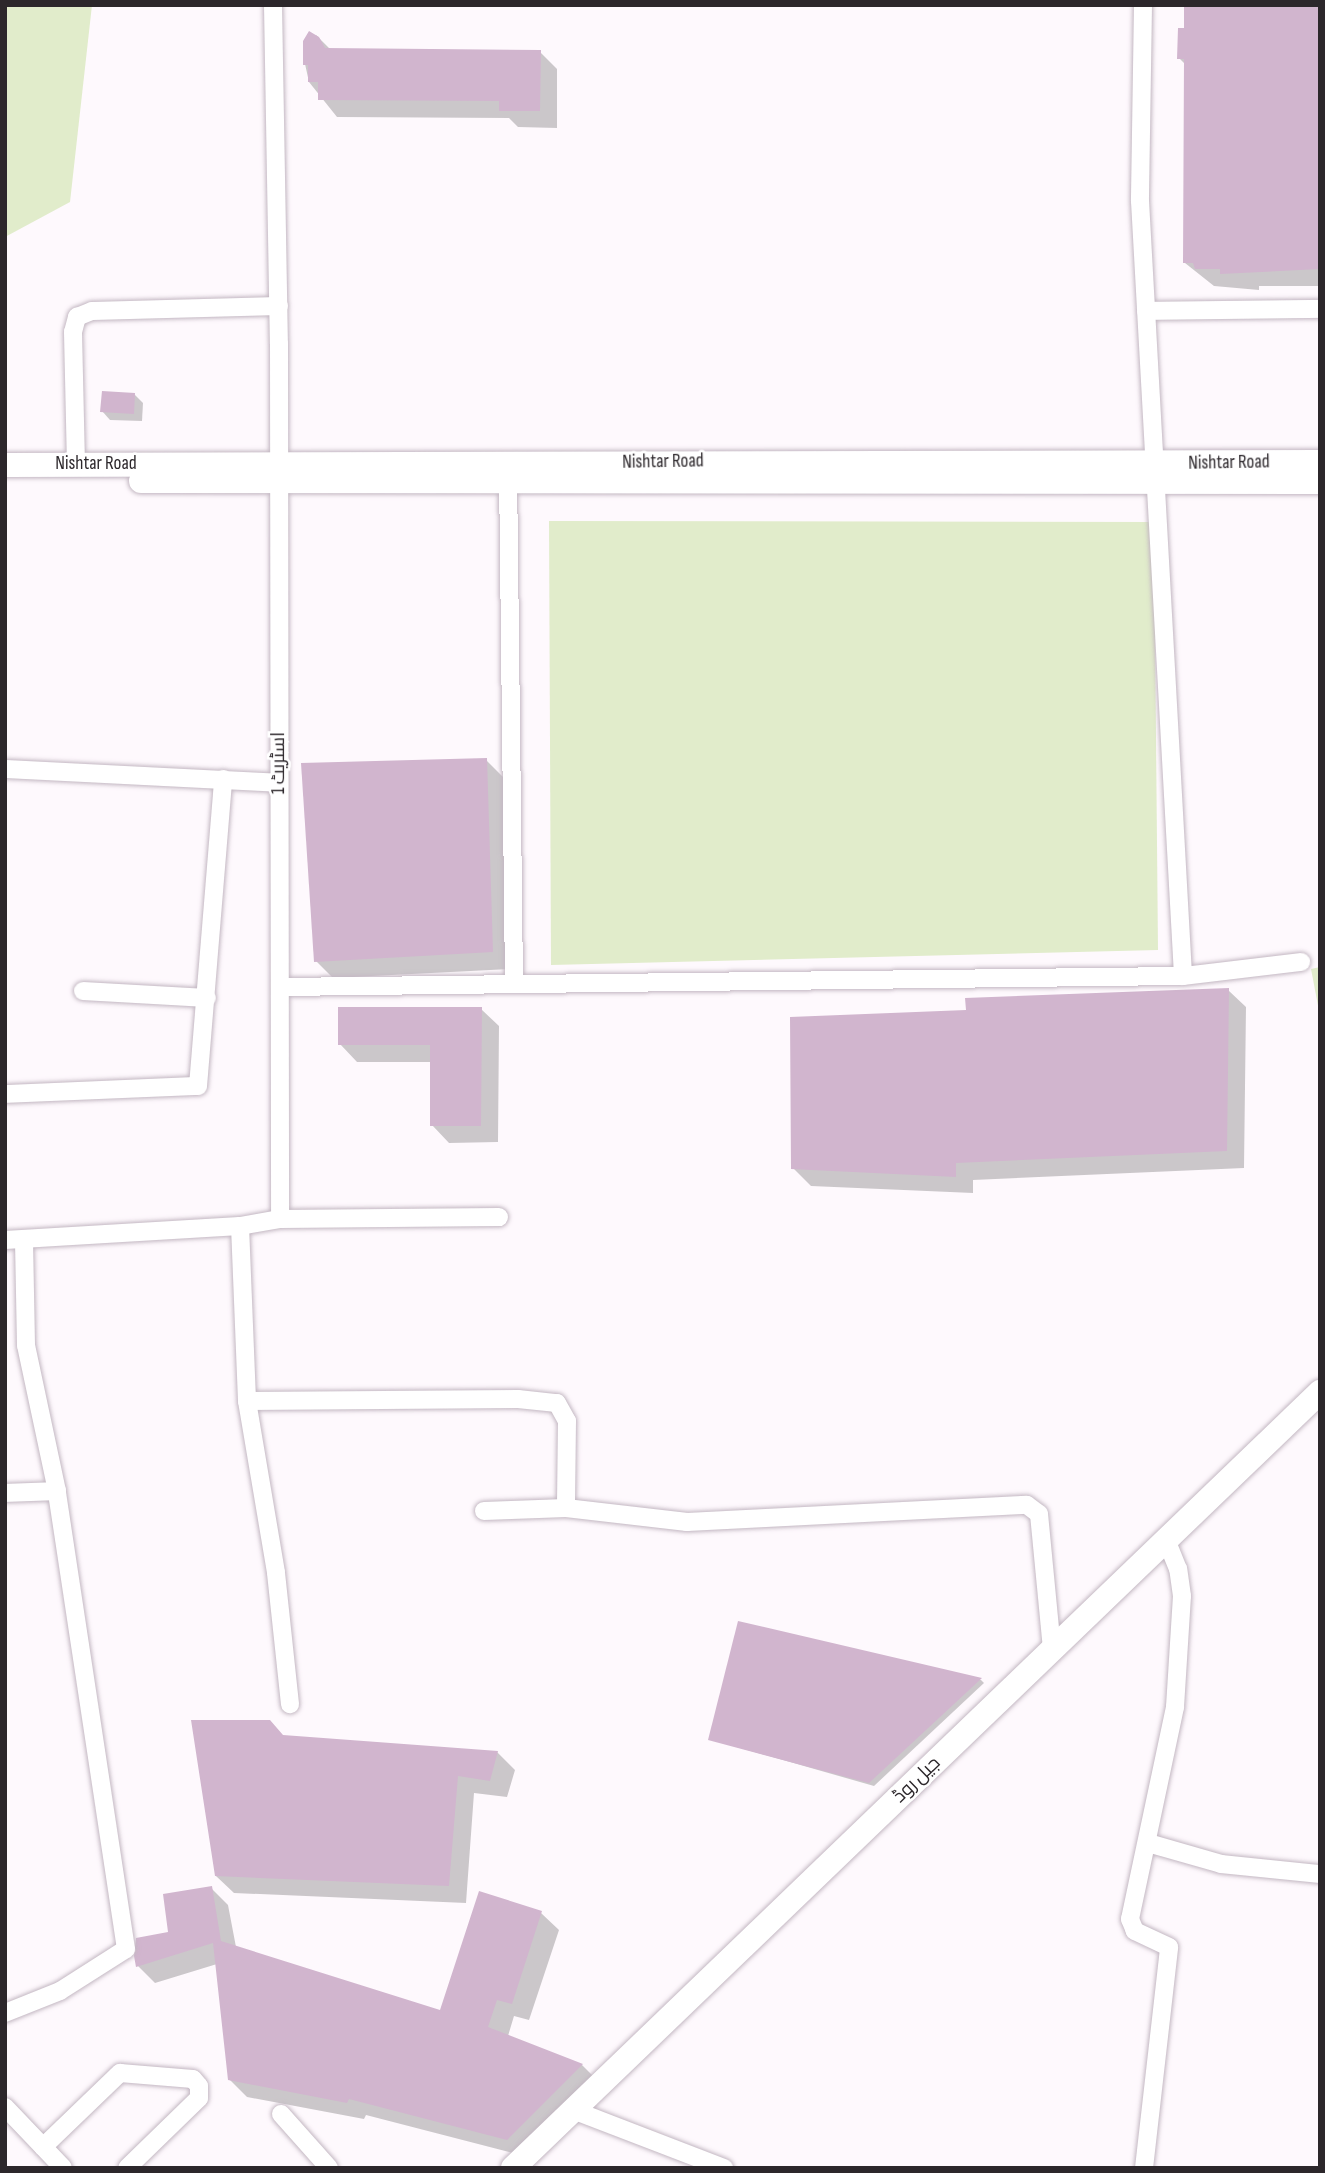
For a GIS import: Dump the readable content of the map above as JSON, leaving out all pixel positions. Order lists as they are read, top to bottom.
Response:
{
  "streets": {
    "main road": ["Nishtar Road", "جیل روڈ"],
    "street": ["اسٹریٹ 1"]
  },
  "crossings": [
    ["Nishtar Road", "اسٹریٹ 1"]
  ]
}
